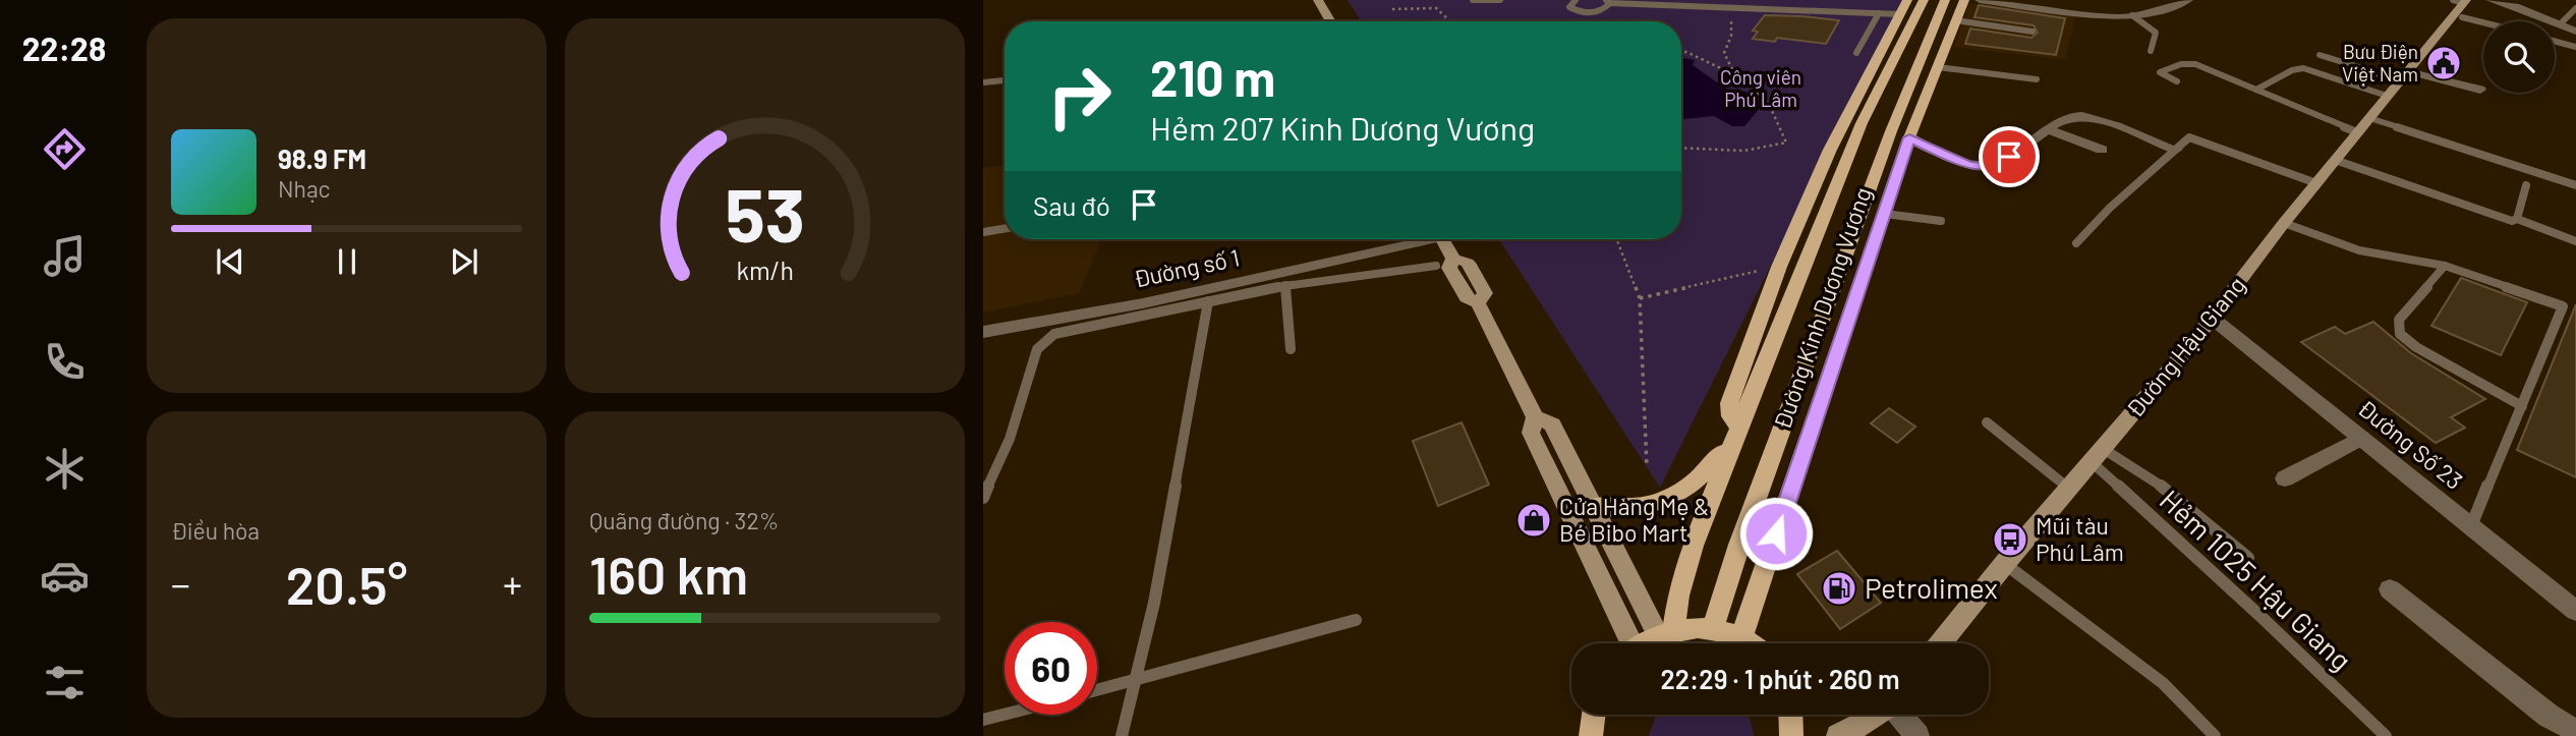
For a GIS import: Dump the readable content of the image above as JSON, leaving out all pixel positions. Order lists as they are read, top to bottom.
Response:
{
  "streets": {
    "main road": ["Đường Kinh Dương Vương", "Đường Hậu Giang"],
    "street": ["Đường số 1", "Đường Số 23"],
    "lane": ["Hẻm 1025 Hậu Giang"]
  },
  "crossings": [
    ["Đường Hậu Giang", "Đường Số 23"],
    ["Đường Hậu Giang", "Hẻm 1025 Hậu Giang"]
  ],
  "parks": ["Công viên Phú Lâm"],
  "places": {
    "public building": ["Bưu Điện Việt Nam"],
    "shop": ["Cửa Hàng Mẹ & Bé Bibo Mart"],
    "bus stop": ["Mũi tàu Phú Lâm"],
    "fuel station": ["Petrolimex"]
  },
  "page": {
    "tabs": "22:28",
    "turn": ["210 m", "Hẻm 207 Kinh Dương Vương"],
    "song": ["98.9 FM", "Nhạc"],
    "then": "Sau đó",
    "tile": [
      "Điều hòa",
      ["Quãng đường · 32%", "160 km"]
    ],
    "heat": ["−", "20.5°", "+"],
    "limit": "60",
    "trip": "22:29 · 1 phút · 260 m",
    "gauge": ["53", "km/h"]
  }
}
